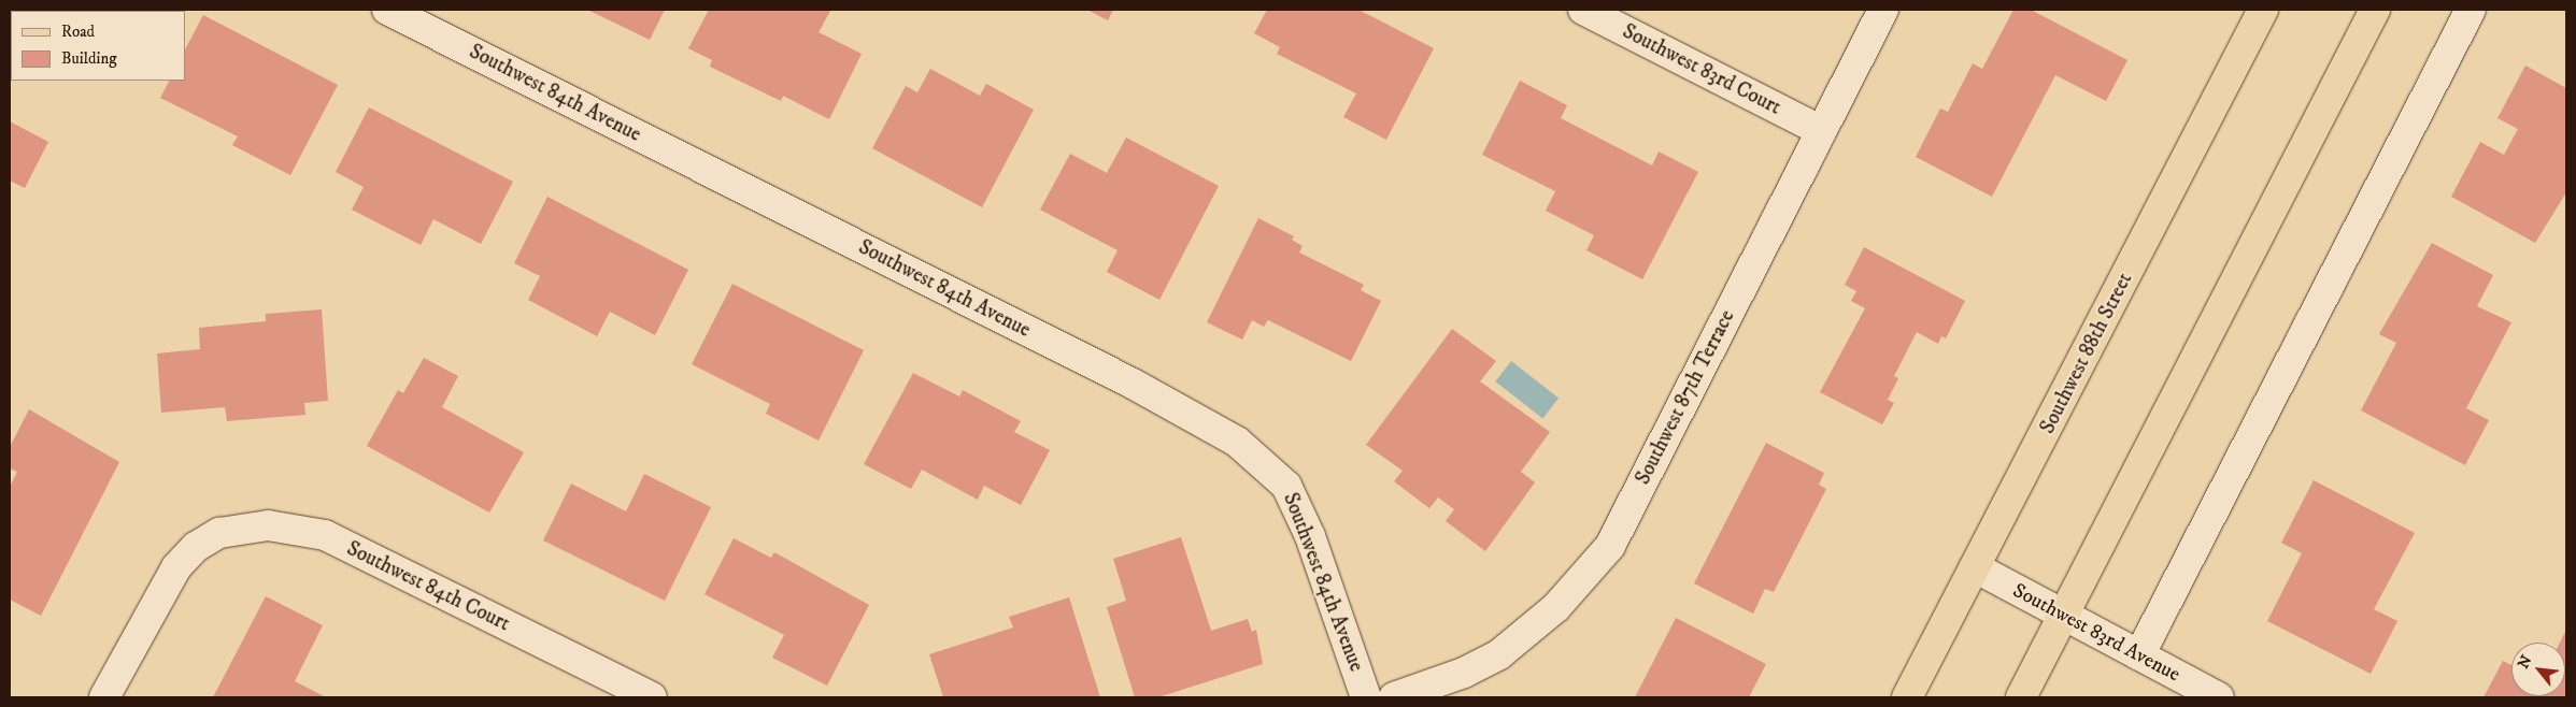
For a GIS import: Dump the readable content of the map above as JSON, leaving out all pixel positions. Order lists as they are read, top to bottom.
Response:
{
  "streets": {
    "main road": ["Southwest 88th Street"],
    "street": [
      "Southwest 83rd Court",
      "Southwest 84th Avenue",
      "Southwest 87th Terrace",
      "Southwest 84th Court",
      "Southwest 83rd Avenue"
    ]
  },
  "crossings": [
    ["Southwest 83rd Court", "Southwest 87th Terrace"],
    ["Southwest 88th Street", "Southwest 83rd Avenue"]
  ],
  "legend": ["Road", "Building"],
  "north": "top left"
}
